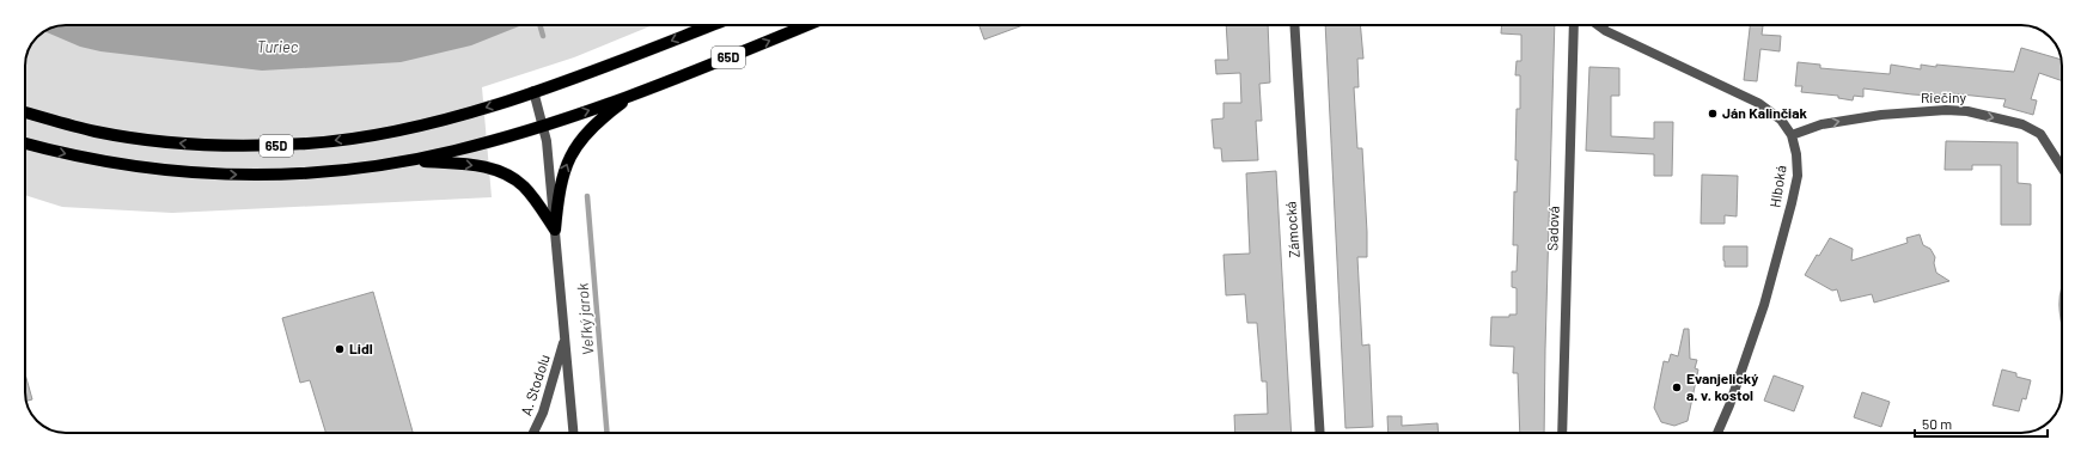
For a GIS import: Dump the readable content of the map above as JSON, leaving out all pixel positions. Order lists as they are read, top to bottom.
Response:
{
  "streets": {
    "main road": ["65D"],
    "street": [
      "Riečiny",
      "Hlboká",
      "Sadová",
      "Zámocká",
      "A. Stodolu"
    ]
  },
  "crossings": [
    ["Riečiny", "Hlboká"]
  ],
  "one_way": ["Riečiny"],
  "water": ["Turiec", "Veľký jarok"],
  "places": ["Ján Kalinčiak", "Lidl", "Evanjelický a. v. kostol"],
  "scale_bar": "50 m"
}
